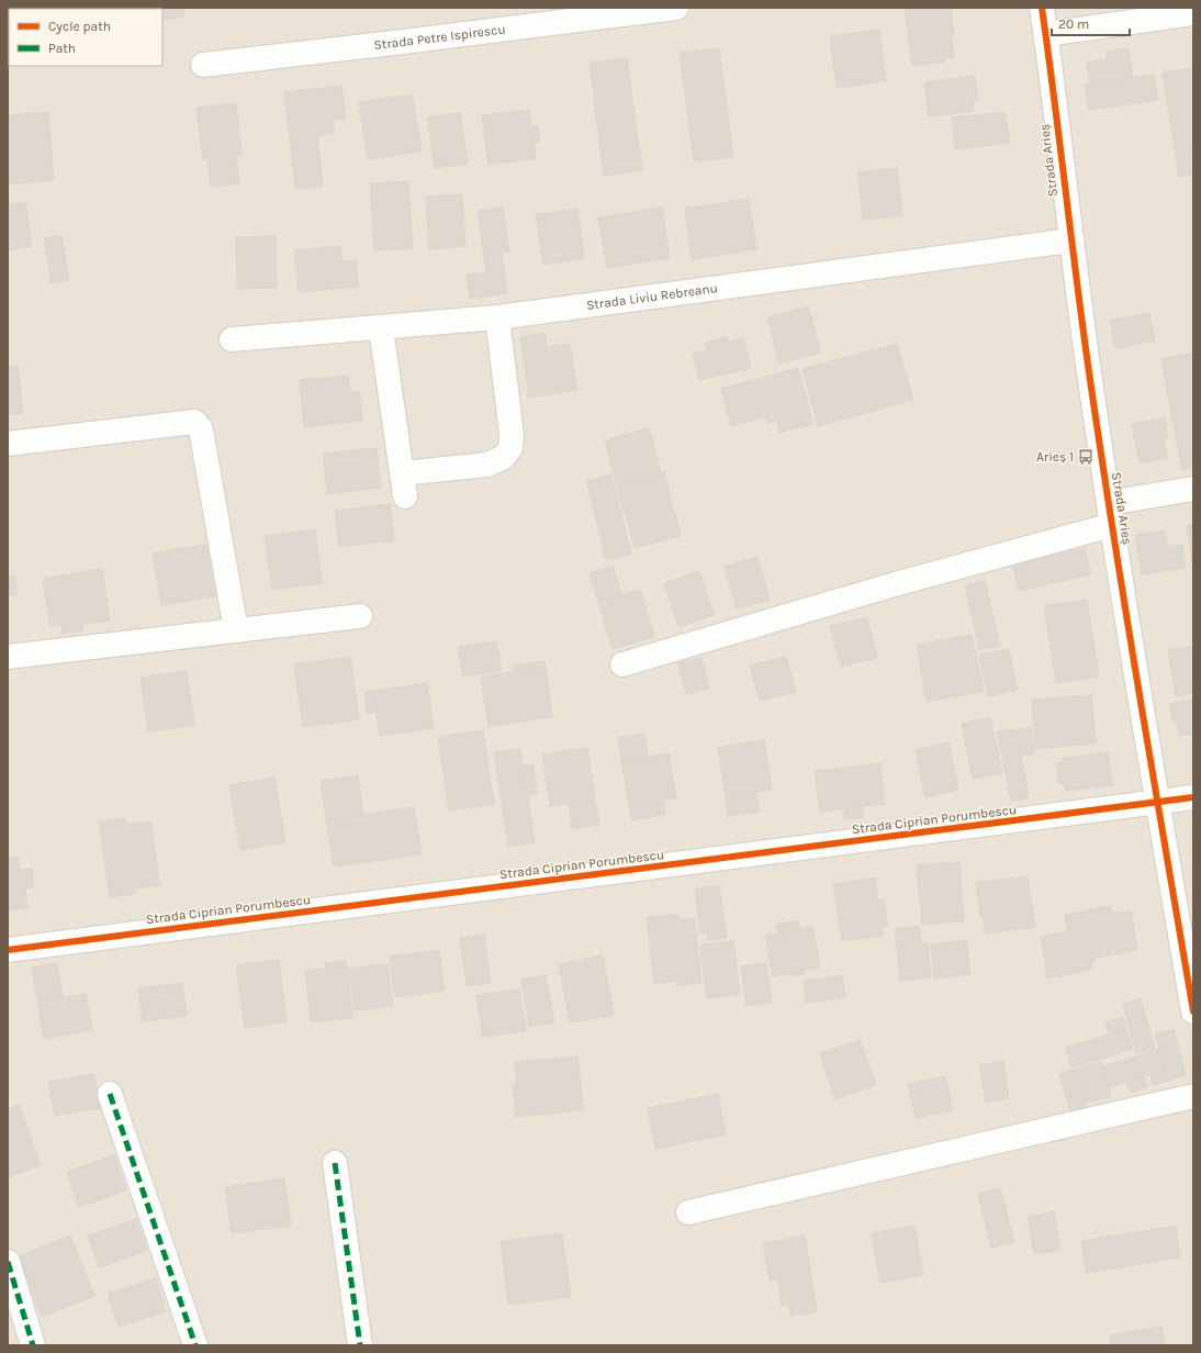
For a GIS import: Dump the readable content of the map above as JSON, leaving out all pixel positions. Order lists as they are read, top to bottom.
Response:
{
  "streets": {
    "street": [
      "Strada Petre Ispirescu",
      "Strada Arieș",
      "Strada Liviu Rebreanu",
      "Strada Ciprian Porumbescu"
    ]
  },
  "crossings": [
    ["Strada Arieș", "Strada Liviu Rebreanu"],
    ["Strada Arieș", "Strada Ciprian Porumbescu"]
  ],
  "places": {
    "bus stop": ["Arieș 1"]
  },
  "legend": ["Cycle path", "Path"],
  "scale_bar": "20 m"
}
